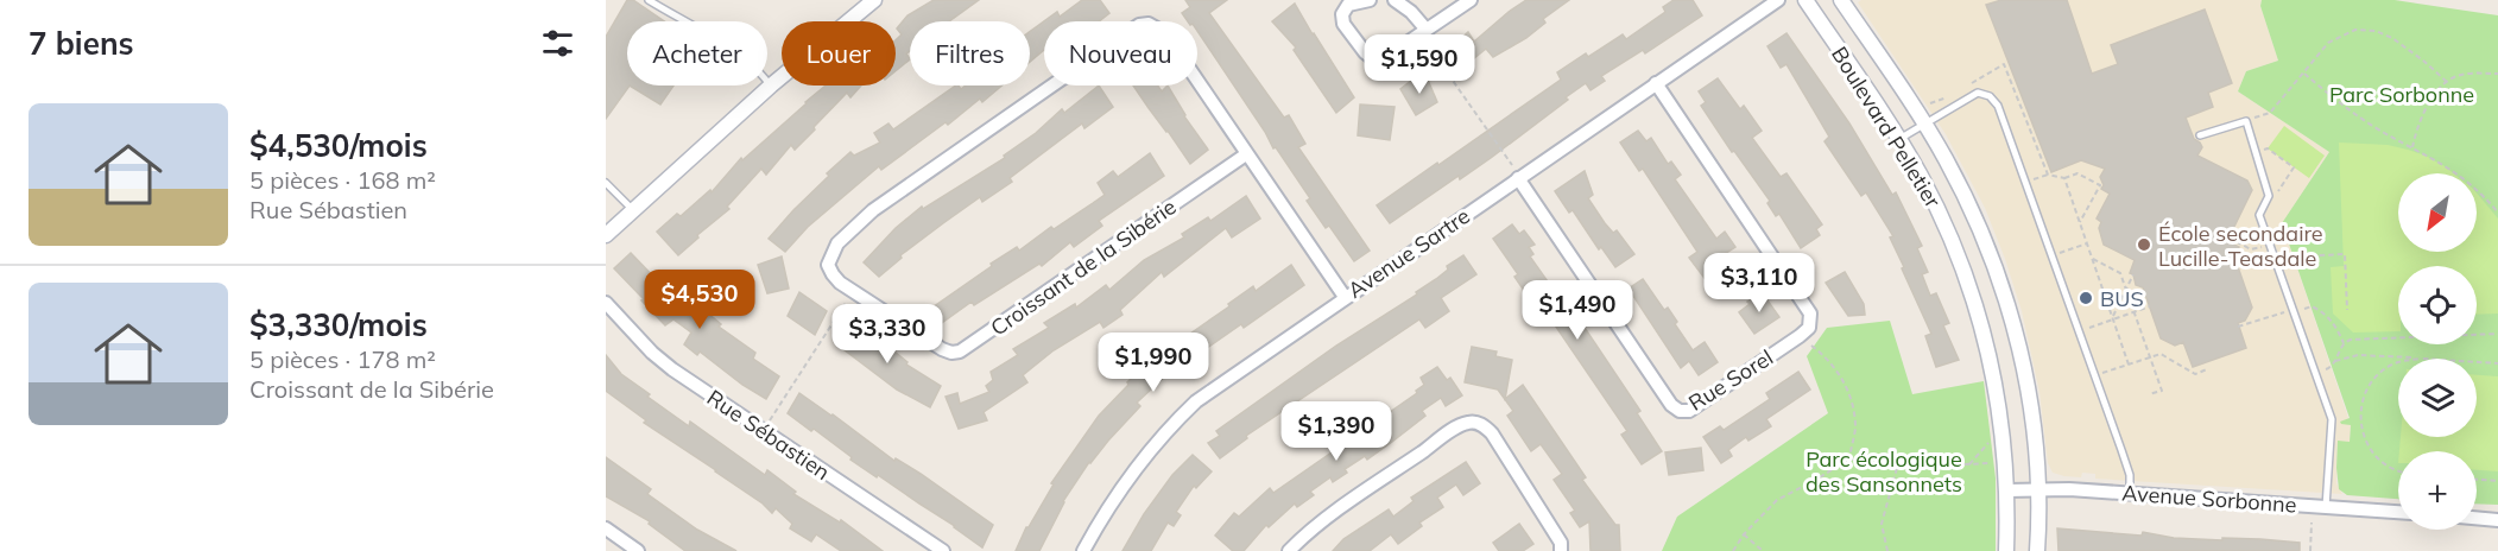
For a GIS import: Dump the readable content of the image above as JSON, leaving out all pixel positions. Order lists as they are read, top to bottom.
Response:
{
  "streets": {
    "street": [
      "Boulevard Pelletier",
      "Avenue Sartre",
      "Croissant de la Sibérie",
      "Rue Sorel",
      "Rue Sébastien",
      "Avenue Sorbonne"
    ]
  },
  "crossings": [
    ["Boulevard Pelletier", "Avenue Sorbonne"],
    ["Avenue Sartre", "Croissant de la Sibérie"],
    ["Avenue Sartre", "Rue Sorel"]
  ],
  "parks": ["Parc Sorbonne", "Parc écologique des Sansonnets"],
  "places": ["École secondaire Lucille-Teasdale", "BUS"],
  "north": "bottom left",
  "page": {
    "heading": "7 biens",
    "chip": [
      "Acheter",
      "Louer",
      "Filtres",
      "Nouveau"
    ],
    "price": [
      "$1,590",
      "$3,110",
      "$4,530",
      "$1,490",
      "$3,330",
      "$1,990",
      "$1,390"
    ],
    "list": [
      {
        "name": "$4,530/mois",
        "note": "5 pièces · 168 m² · Rue Sébastien"
      },
      {
        "name": "$3,330/mois",
        "note": "5 pièces · 178 m² · Croissant de la Sibérie"
      }
    ],
    "map_buttons": "+"
  }
}
